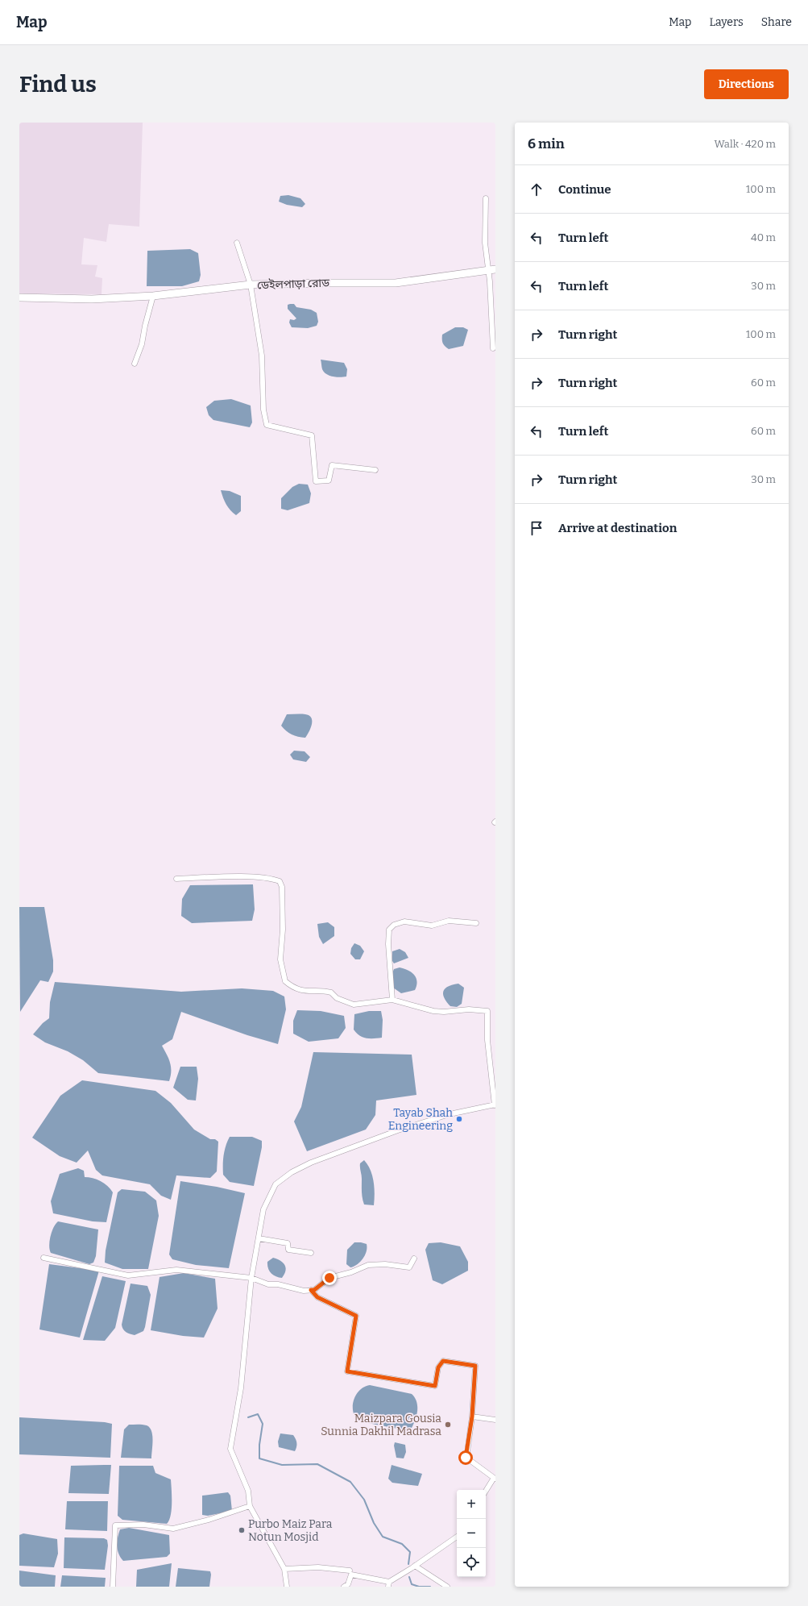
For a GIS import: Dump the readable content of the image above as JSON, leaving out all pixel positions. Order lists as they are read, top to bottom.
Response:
{
  "streets": {
    "main road": ["ডেইলপাড়া রোড"]
  },
  "places": ["Tayab Shah Engineering", "Maizpara Gousia Sunnia Dakhil Madrasa", "Purbo Maiz Para Notun Mosjid"],
  "page": {
    "header": "Map",
    "nav": ["Map", "Layers", "Share"],
    "buttons": "Directions",
    "title": "Find us",
    "heading": ["6 min", "Walk · 420 m"],
    "list": [
      ["Continue", "100 m"],
      ["Turn left", "40 m"],
      ["Turn left", "30 m"],
      ["Turn right", "100 m"],
      ["Turn right", "60 m"],
      ["Turn left", "60 m"],
      ["Turn right", "30 m"],
      "Arrive at destination"
    ],
    "map_buttons": ["+", "−"]
  }
}
